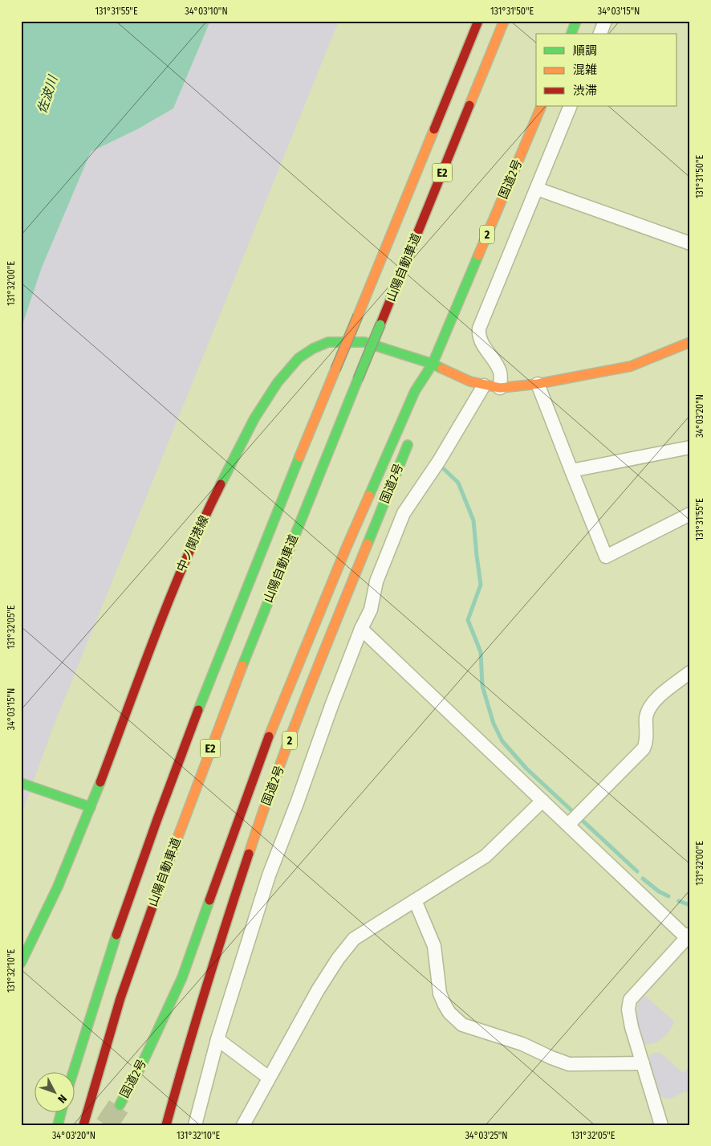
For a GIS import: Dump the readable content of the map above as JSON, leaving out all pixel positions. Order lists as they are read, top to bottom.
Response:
{
  "streets": {
    "main road": [
      "E2",
      "国道2号",
      "2",
      "山陽自動車道",
      "中ノ関港線"
    ]
  },
  "crossings": [
    ["国道2号", "中ノ関港線"]
  ],
  "water": ["佐波川"],
  "legend": ["順調", "混雑", "渋滞"],
  "north": "bottom right",
  "coordinates": [
    "131°31'55\"E",
    "34°03'10\"N",
    "131°31'50\"E",
    "34°03'15\"N",
    "131°32'00\"E",
    "34°03'20\"N",
    "131°32'05\"E",
    "131°32'10\"E",
    "34°03'25\"N"
  ]
}
